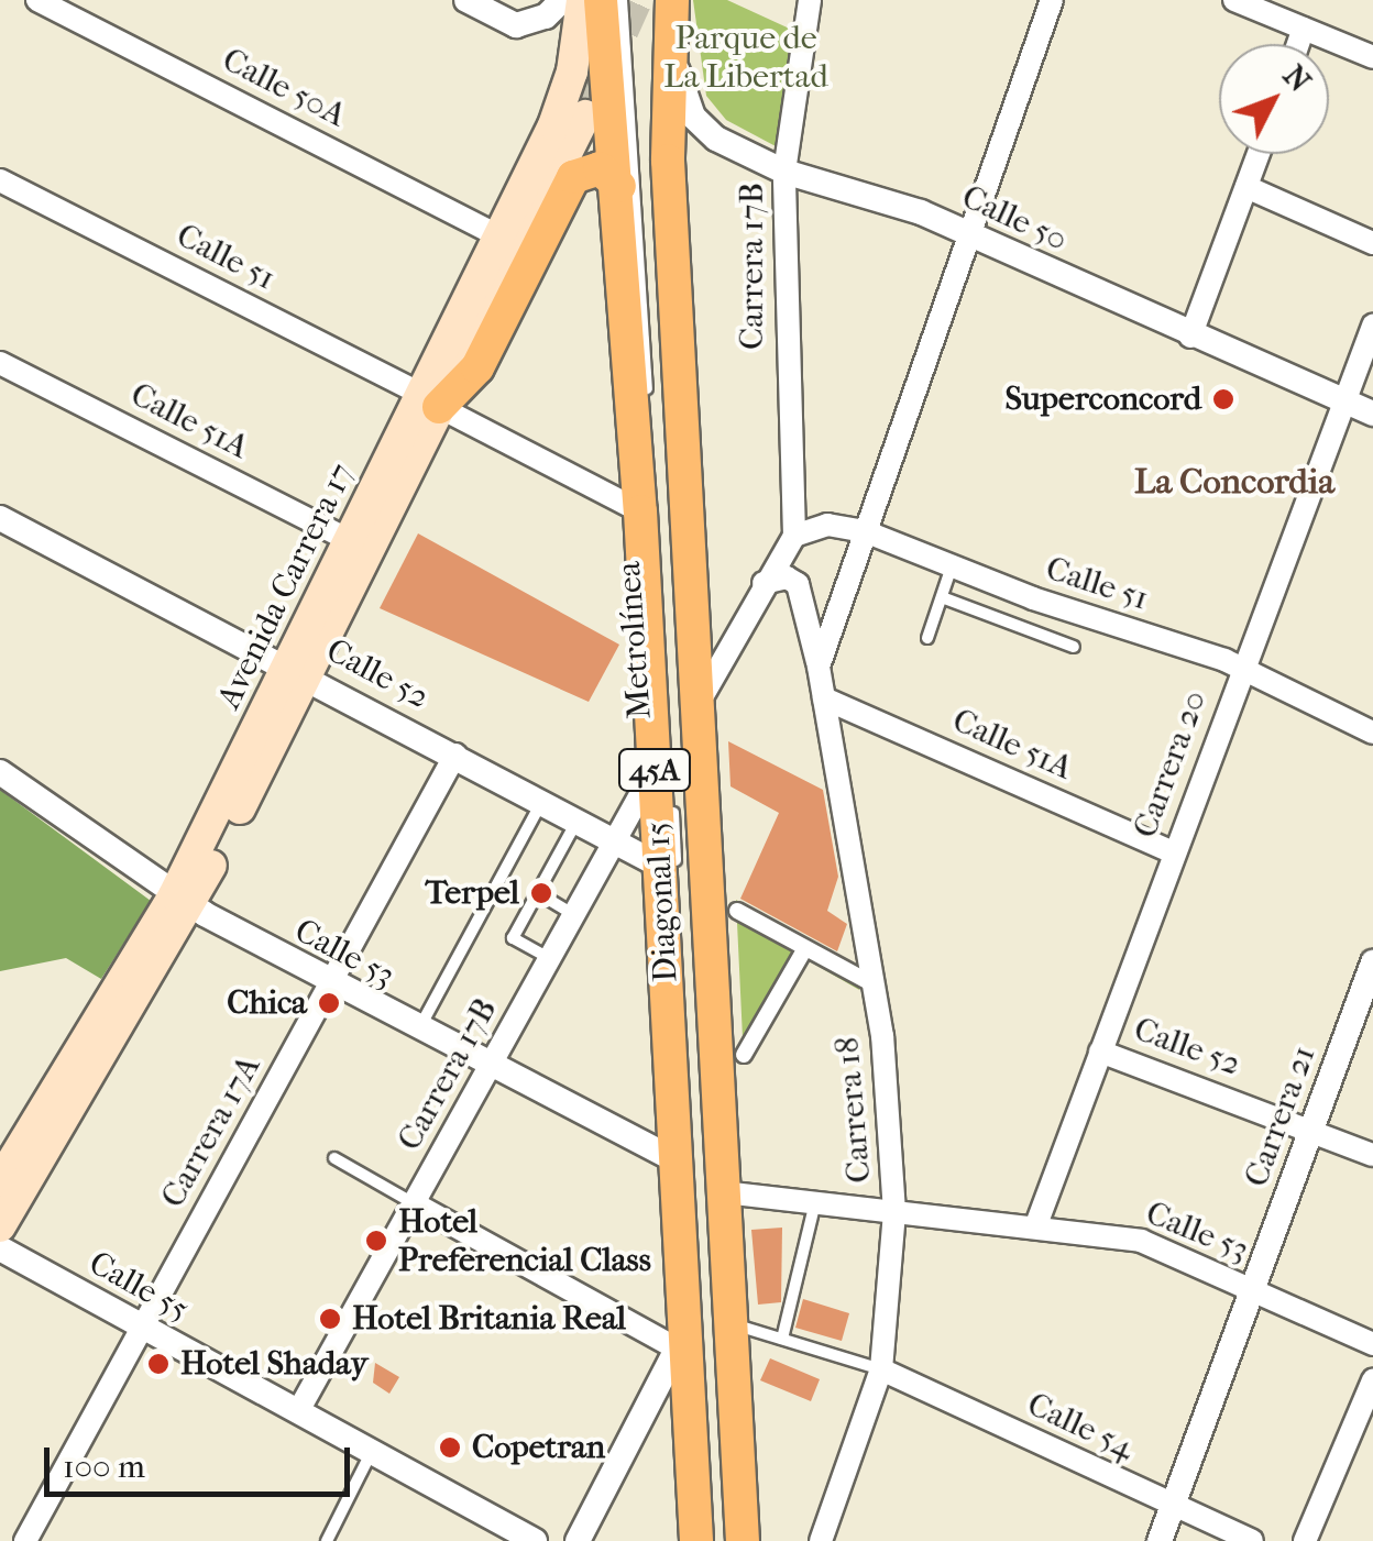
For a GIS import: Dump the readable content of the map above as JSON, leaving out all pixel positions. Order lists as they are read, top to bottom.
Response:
{
  "streets": {
    "main road": ["Avenida Carrera 17", "45A", "Diagonal 15"],
    "street": [
      "Calle 50A",
      "Calle 50",
      "Calle 51",
      "Carrera 17B",
      "Calle 51A",
      "Calle 52",
      "Carrera 20",
      "Calle 53",
      "Carrera 18",
      "Carrera 21",
      "Carrera 17A",
      "Calle 55",
      "Calle 54"
    ],
    "lane": ["Metrolínea"]
  },
  "crossings": [
    ["Calle 50A", "Avenida Carrera 17"],
    ["Calle 50", "Carrera 17B"],
    ["Calle 50", "Carrera 20"],
    ["Calle 50", "Diagonal 15"],
    ["Calle 50", "Carrera 18"],
    ["Calle 51", "Carrera 17B"],
    ["Calle 51", "Avenida Carrera 17"],
    ["Calle 51", "Carrera 20"],
    ["Calle 51", "Diagonal 15"],
    ["Calle 51", "Carrera 18"],
    ["Carrera 17B", "Calle 52"],
    ["Carrera 17B", "Diagonal 15"],
    ["Carrera 17B", "Calle 53"],
    ["Carrera 17B", "Calle 55"],
    ["Calle 51A", "Avenida Carrera 17"],
    ["Calle 51A", "Carrera 20"],
    ["Calle 51A", "Carrera 18"],
    ["Avenida Carrera 17", "Calle 52"],
    ["Avenida Carrera 17", "Calle 53"],
    ["Calle 52", "Carrera 20"],
    ["Calle 52", "Diagonal 15"],
    ["Calle 52", "Carrera 21"],
    ["Calle 52", "Carrera 17A"],
    ["Carrera 20", "Calle 53"],
    ["Diagonal 15", "Calle 53"],
    ["Calle 53", "Carrera 18"],
    ["Calle 53", "Carrera 21"],
    ["Calle 53", "Carrera 17A"],
    ["Carrera 18", "Calle 54"],
    ["Carrera 21", "Calle 54"],
    ["Carrera 17A", "Calle 55"]
  ],
  "districts": ["La Concordia"],
  "parks": ["Parque de La Libertad"],
  "places": [
    "Superconcord",
    "Terpel",
    "Chica",
    "Hotel Preferencial Class",
    "Hotel Britania Real",
    "Hotel Shaday",
    "Copetran"
  ],
  "scale_bar": "100 m",
  "north": "top right"
}
